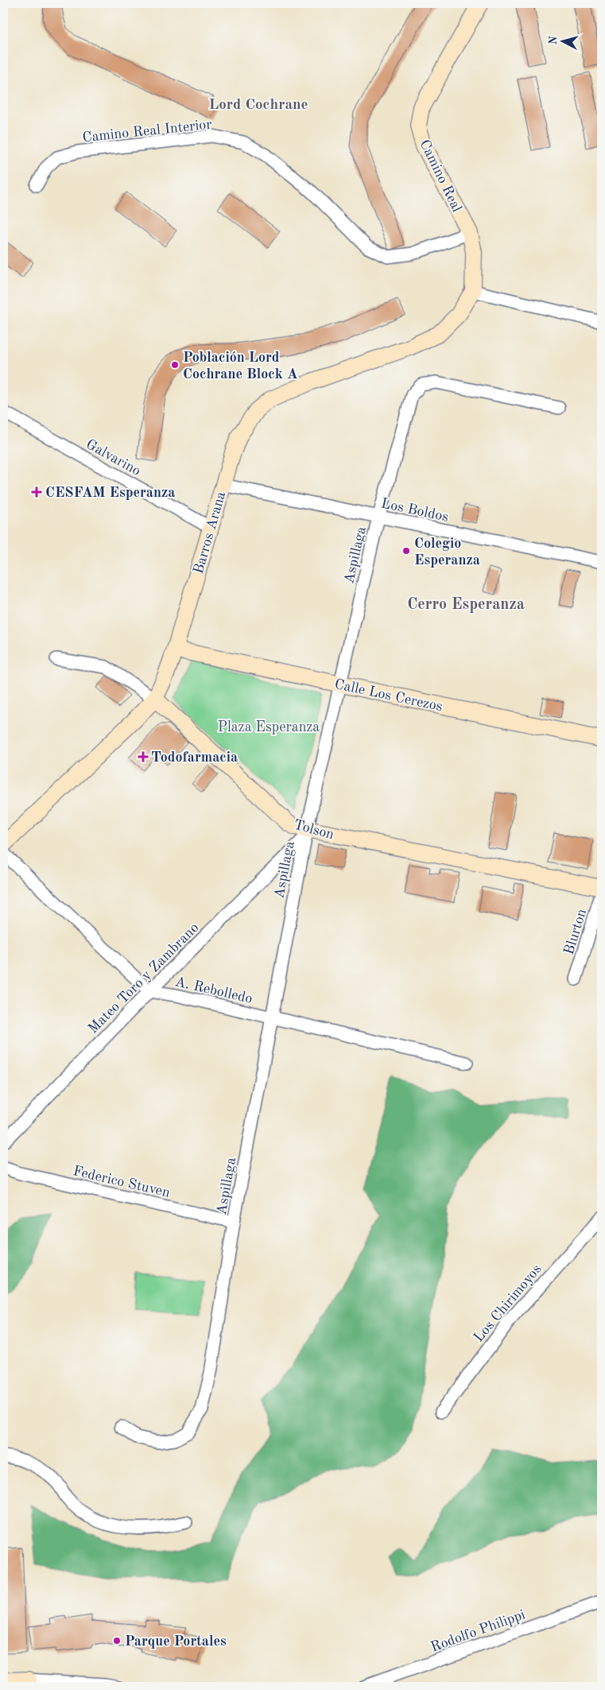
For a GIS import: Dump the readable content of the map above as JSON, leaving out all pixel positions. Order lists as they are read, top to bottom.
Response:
{
  "streets": {
    "street": [
      "Camino Real Interior",
      "Camino Real",
      "Galvarino",
      "Los Boldos",
      "Barros Arana",
      "Aspillaga",
      "Calle Los Cerezos",
      "Tolson",
      "Blurton",
      "Mateo Toro y Zambrano",
      "A. Rebolledo",
      "Federico Stuven",
      "Los Chirimoyos",
      "Rodolfo Philippi"
    ]
  },
  "crossings": [
    ["Camino Real Interior", "Camino Real"],
    ["Camino Real", "Barros Arana"],
    ["Galvarino", "Barros Arana"],
    ["Los Boldos", "Barros Arana"],
    ["Los Boldos", "Aspillaga"],
    ["Barros Arana", "Calle Los Cerezos"],
    ["Barros Arana", "Tolson"],
    ["Aspillaga", "Calle Los Cerezos"],
    ["Aspillaga", "Tolson"],
    ["Aspillaga", "Mateo Toro y Zambrano"],
    ["Aspillaga", "A. Rebolledo"],
    ["Aspillaga", "Federico Stuven"],
    ["Tolson", "Mateo Toro y Zambrano"],
    ["Mateo Toro y Zambrano", "A. Rebolledo"]
  ],
  "districts": ["Lord Cochrane", "Cerro Esperanza"],
  "parks": ["Plaza Esperanza"],
  "places": {
    "other": ["Población Lord Cochrane Block A", "Colegio Esperanza", "Parque Portales"],
    "health": ["CESFAM Esperanza", "Todofarmacia"]
  },
  "north": "left"
}
